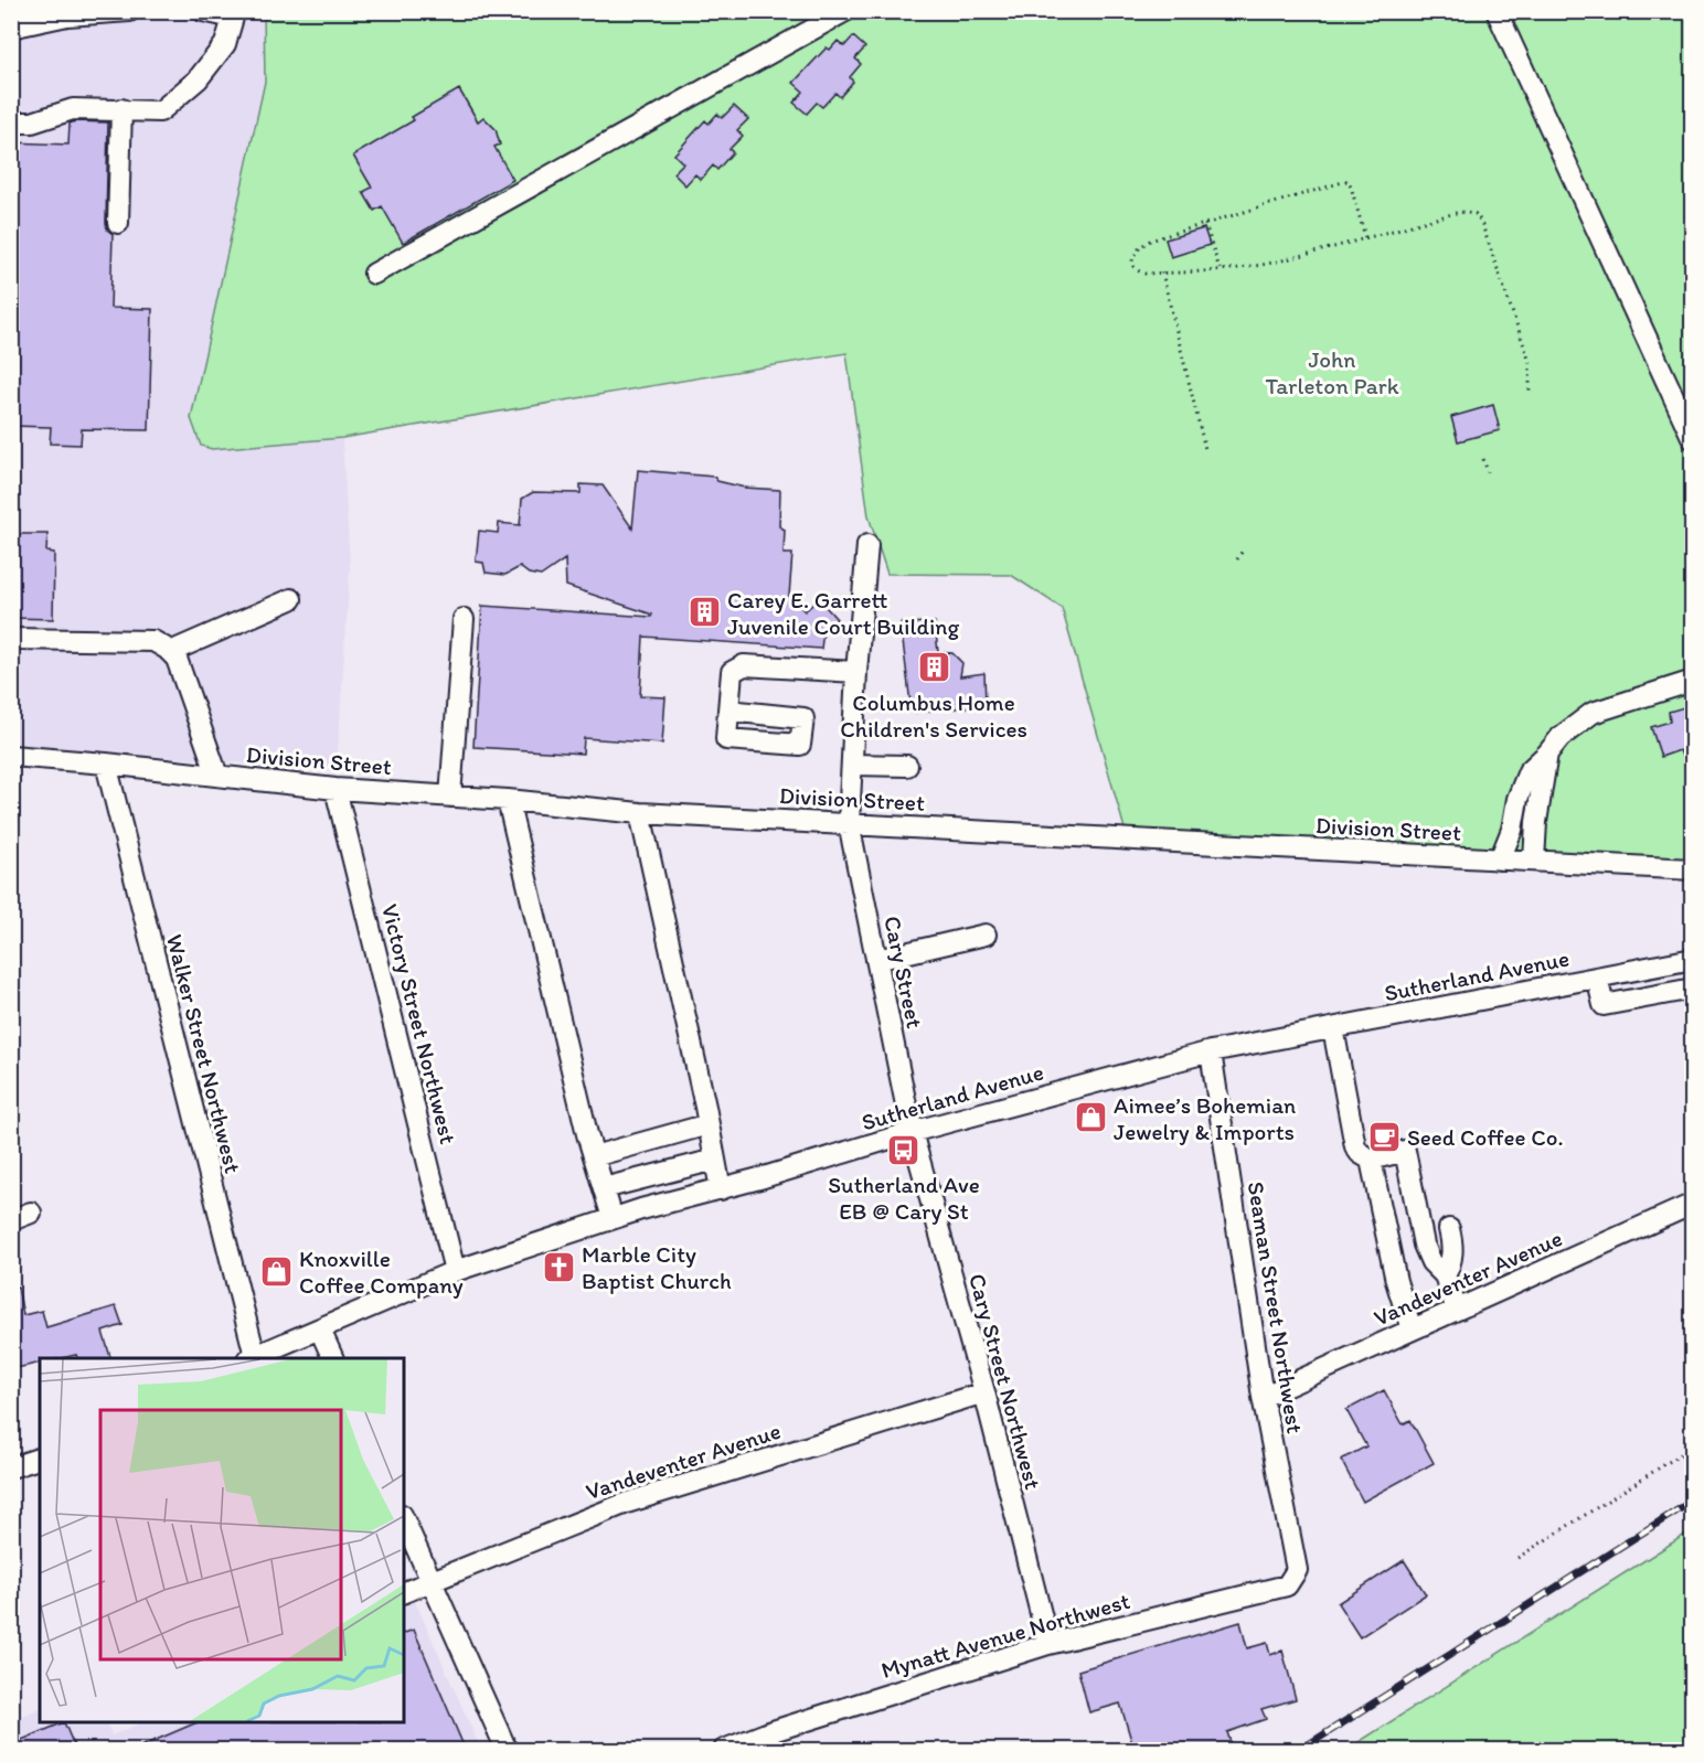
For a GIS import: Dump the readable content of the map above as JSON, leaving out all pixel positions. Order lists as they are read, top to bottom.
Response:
{
  "streets": {
    "street": [
      "Division Street",
      "Cary Street",
      "Sutherland Avenue",
      "Victory Street Northwest",
      "Walker Street Northwest",
      "Vandeventer Avenue",
      "Seaman Street Northwest",
      "Cary Street Northwest",
      "Mynatt Avenue Northwest"
    ]
  },
  "crossings": [
    ["Division Street", "Cary Street"],
    ["Division Street", "Victory Street Northwest"],
    ["Division Street", "Walker Street Northwest"],
    ["Cary Street", "Sutherland Avenue"],
    ["Cary Street", "Cary Street Northwest"],
    ["Sutherland Avenue", "Victory Street Northwest"],
    ["Sutherland Avenue", "Walker Street Northwest"],
    ["Sutherland Avenue", "Seaman Street Northwest"],
    ["Sutherland Avenue", "Cary Street Northwest"],
    ["Vandeventer Avenue", "Seaman Street Northwest"],
    ["Vandeventer Avenue", "Cary Street Northwest"],
    ["Seaman Street Northwest", "Mynatt Avenue Northwest"],
    ["Cary Street Northwest", "Mynatt Avenue Northwest"]
  ],
  "parks": ["John Tarleton Park"],
  "places": {
    "building": ["Carey E. Garrett Juvenile Court Building", "Columbus Home Children's Services"],
    "shop": ["Aimee’s Bohemian Jewelry & Imports", "Knoxville Coffee Company"],
    "cafe": ["Seed Coffee Co."],
    "bus stop": ["Sutherland Ave EB @ Cary St"],
    "church": ["Marble City Baptist Church"]
  }
}
